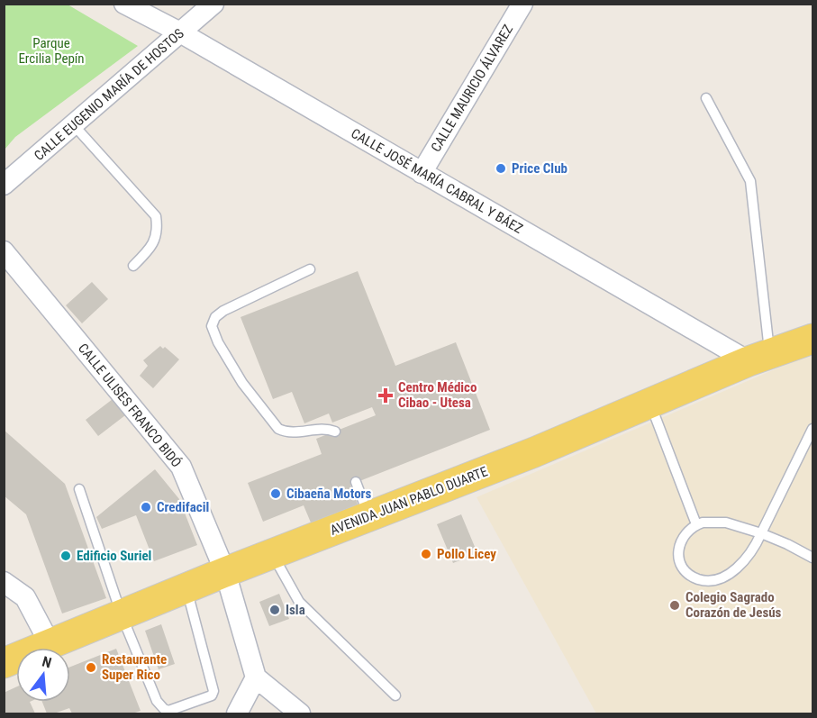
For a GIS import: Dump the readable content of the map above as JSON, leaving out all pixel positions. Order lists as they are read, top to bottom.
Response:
{
  "streets": {
    "main road": ["AVENIDA JUAN PABLO DUARTE"],
    "street": [
      "CALLE MAURICIO ÁLVAREZ",
      "CALLE EUGENIO MARÍA DE HOSTOS",
      "CALLE JOSÉ MARÍA CABRAL Y BÁEZ",
      "CALLE ULISES FRANCO BIDÓ"
    ]
  },
  "crossings": [
    ["CALLE MAURICIO ÁLVAREZ", "CALLE JOSÉ MARÍA CABRAL Y BÁEZ"],
    ["CALLE EUGENIO MARÍA DE HOSTOS", "CALLE JOSÉ MARÍA CABRAL Y BÁEZ"],
    ["CALLE JOSÉ MARÍA CABRAL Y BÁEZ", "AVENIDA JUAN PABLO DUARTE"],
    ["CALLE ULISES FRANCO BIDÓ", "AVENIDA JUAN PABLO DUARTE"]
  ],
  "parks": ["Parque Ercilia Pepín"],
  "places": {
    "other": [
      "Price Club",
      "Cibaeña Motors",
      "Credifacil",
      "Pollo Licey",
      "Edificio Suriel",
      "Colegio Sagrado Corazón de Jesús",
      "Isla",
      "Restaurante Super Rico"
    ],
    "health": ["Centro Médico Cibao - Utesa"]
  },
  "north": "top"
}
